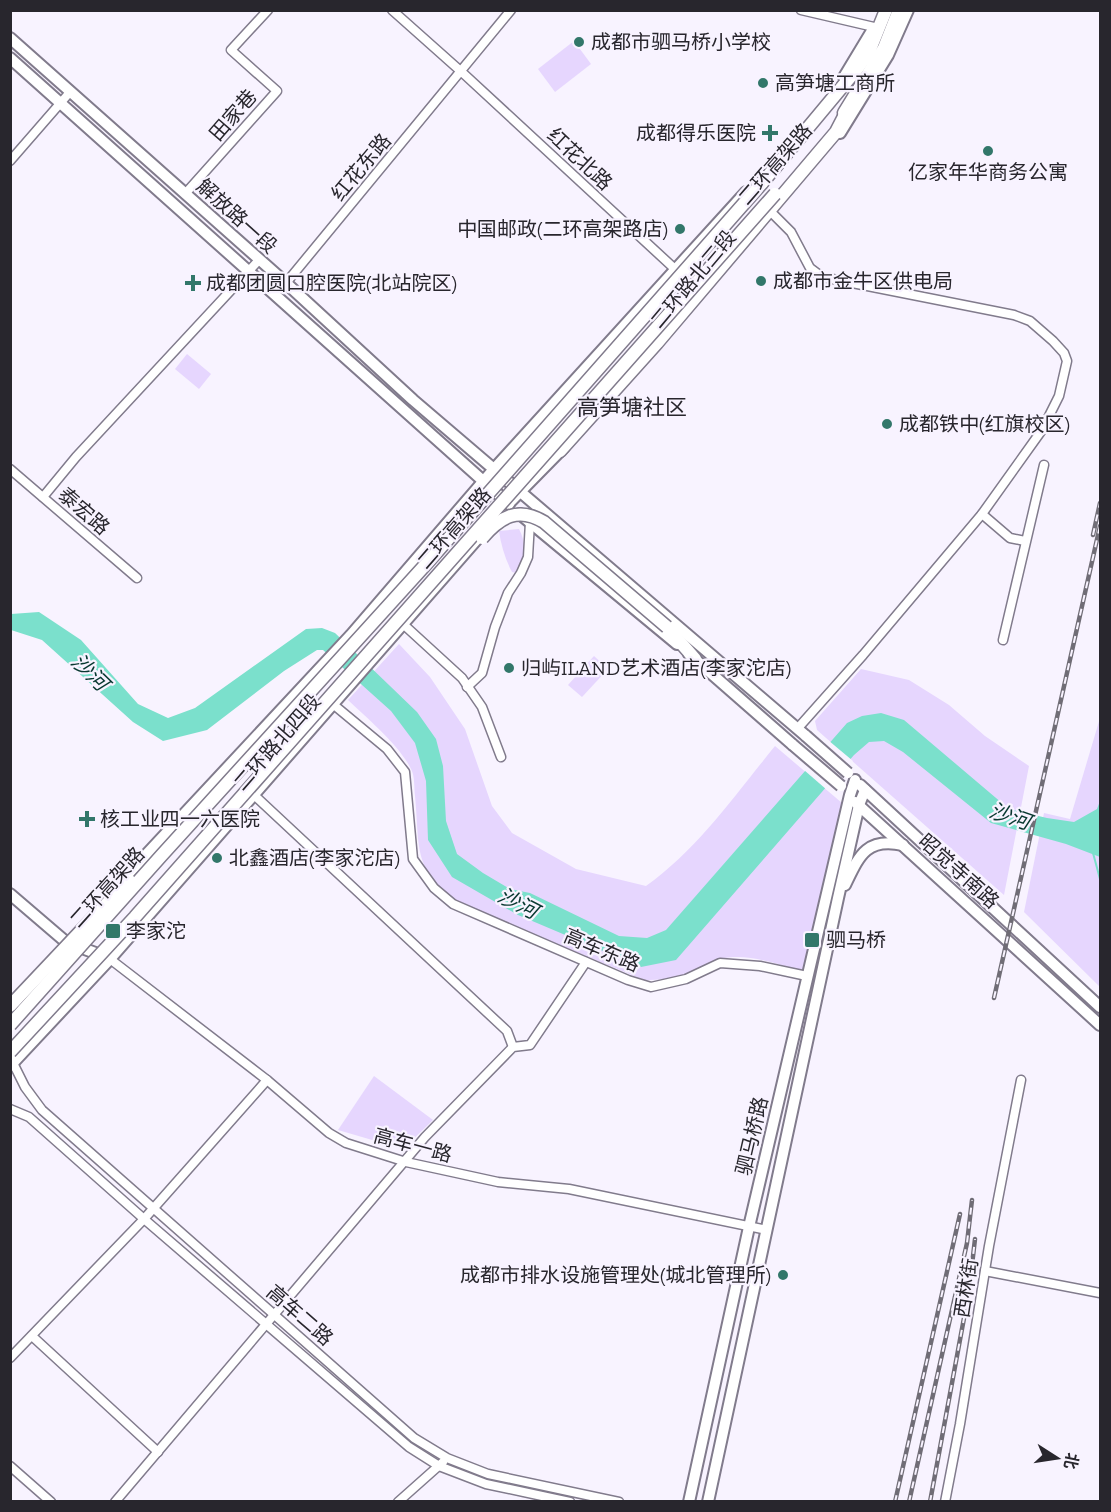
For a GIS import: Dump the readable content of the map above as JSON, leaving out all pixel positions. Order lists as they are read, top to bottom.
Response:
{
  "streets": {
    "highway": ["二环高架路"],
    "main road": [
      "解放路一段",
      "二环路北三段",
      "二环路北四段",
      "昭觉寺南路",
      "驷马桥路"
    ],
    "street": [
      "田家巷",
      "红花北路",
      "红花东路",
      "泰宏路",
      "高车东路",
      "高车一路",
      "西林街",
      "高车二路"
    ]
  },
  "crossings": [
    ["田家巷", "解放路一段"],
    ["红花北路", "红花东路"],
    ["红花北路", "二环路北三段"],
    ["二环高架路", "二环路北四段"],
    ["二环高架路", "高车二路"],
    ["红花东路", "解放路一段"],
    ["解放路一段", "二环路北三段"],
    ["解放路一段", "二环路北四段"],
    ["解放路一段", "昭觉寺南路"],
    ["二环路北三段", "二环路北四段"],
    ["二环路北四段", "高车东路"],
    ["二环路北四段", "高车一路"],
    ["二环路北四段", "高车二路"],
    ["昭觉寺南路", "驷马桥路"],
    ["高车东路", "驷马桥路"],
    ["驷马桥路", "高车一路"]
  ],
  "districts": ["高笋塘社区"],
  "water": ["沙河"],
  "places": {
    "other": [
      "成都市驷马桥小学校",
      "高笋塘工商所",
      "亿家年华商务公寓",
      "中国邮政(二环高架路店)",
      "成都市金牛区供电局",
      "成都铁中(红旗校区)",
      "归屿ILAND艺术酒店(李家沱店)",
      "北鑫酒店(李家沱店)",
      "成都市排水设施管理处(城北管理所)"
    ],
    "health": ["成都得乐医院", "成都团圆口腔医院(北站院区)", "核工业四一六医院"],
    "transit": ["李家沱", "驷马桥"]
  },
  "north": "right"
}
